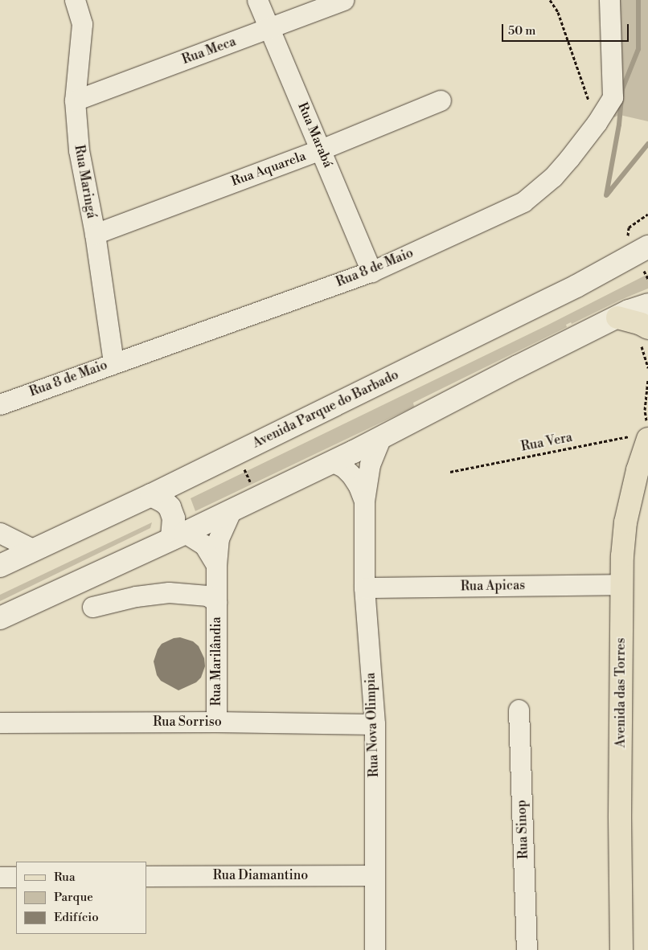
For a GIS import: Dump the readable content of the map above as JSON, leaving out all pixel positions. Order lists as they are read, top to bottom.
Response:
{
  "streets": {
    "main road": ["Avenida Parque do Barbado", "Avenida das Torres"],
    "street": [
      "Rua Meca",
      "Rua Marabá",
      "Rua Aquarela",
      "Rua Maringá",
      "Rua 8 de Maio",
      "Rua Apicas",
      "Rua Marilândia",
      "Rua Sorriso",
      "Rua Nova Olimpia",
      "Rua Sinop",
      "Rua Diamantino"
    ],
    "path": ["Rua Vera"]
  },
  "crossings": [
    ["Rua Meca", "Rua Marabá"],
    ["Rua Meca", "Rua Maringá"],
    ["Rua Marabá", "Rua Aquarela"],
    ["Rua Marabá", "Rua 8 de Maio"],
    ["Rua Aquarela", "Rua Maringá"],
    ["Rua Maringá", "Rua 8 de Maio"],
    ["Rua Vera", "Avenida das Torres"],
    ["Rua Apicas", "Avenida das Torres"],
    ["Rua Apicas", "Rua Nova Olimpia"],
    ["Rua Marilândia", "Rua Sorriso"],
    ["Rua Sorriso", "Rua Nova Olimpia"],
    ["Rua Nova Olimpia", "Rua Diamantino"]
  ],
  "legend": ["Rua", "Parque", "Edifício"],
  "scale_bar": "50 m"
}
